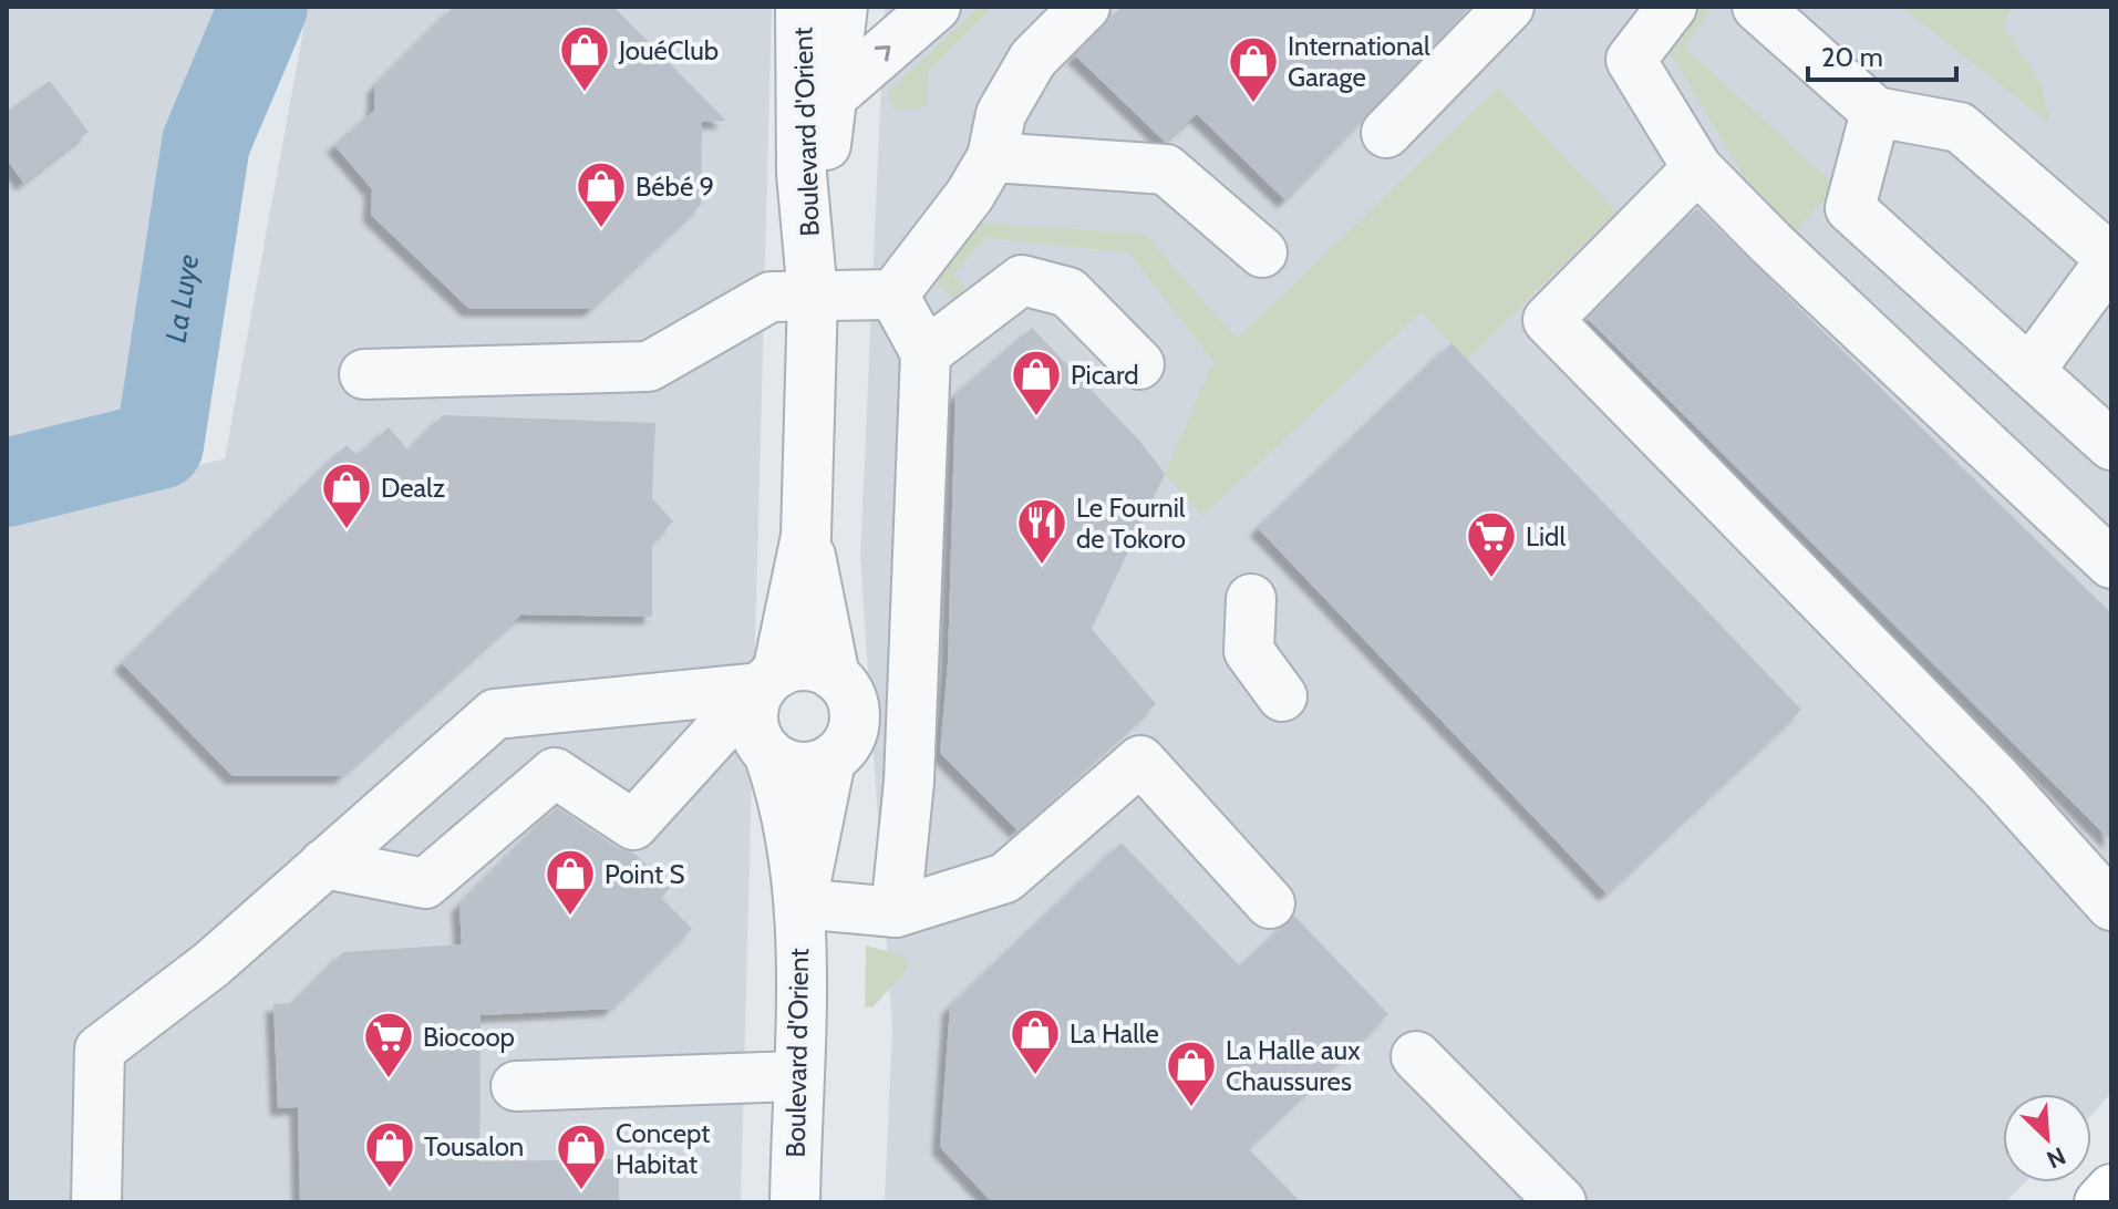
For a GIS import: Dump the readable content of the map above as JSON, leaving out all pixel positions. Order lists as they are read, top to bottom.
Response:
{
  "streets": {
    "street": ["Boulevard d'Orient"]
  },
  "water": ["La Luye"],
  "places": {
    "shop": [
      "JouéClub",
      "International Garage",
      "Bébé 9",
      "Picard",
      "Dealz",
      "Point S",
      "La Halle",
      "La Halle aux Chaussures",
      "Tousalon",
      "Concept Habitat"
    ],
    "restaurant": ["Le Fournil de Tokoro"],
    "supermarket": ["Lidl", "Biocoop"]
  },
  "scale_bar": "20 m",
  "north": "bottom right"
}
